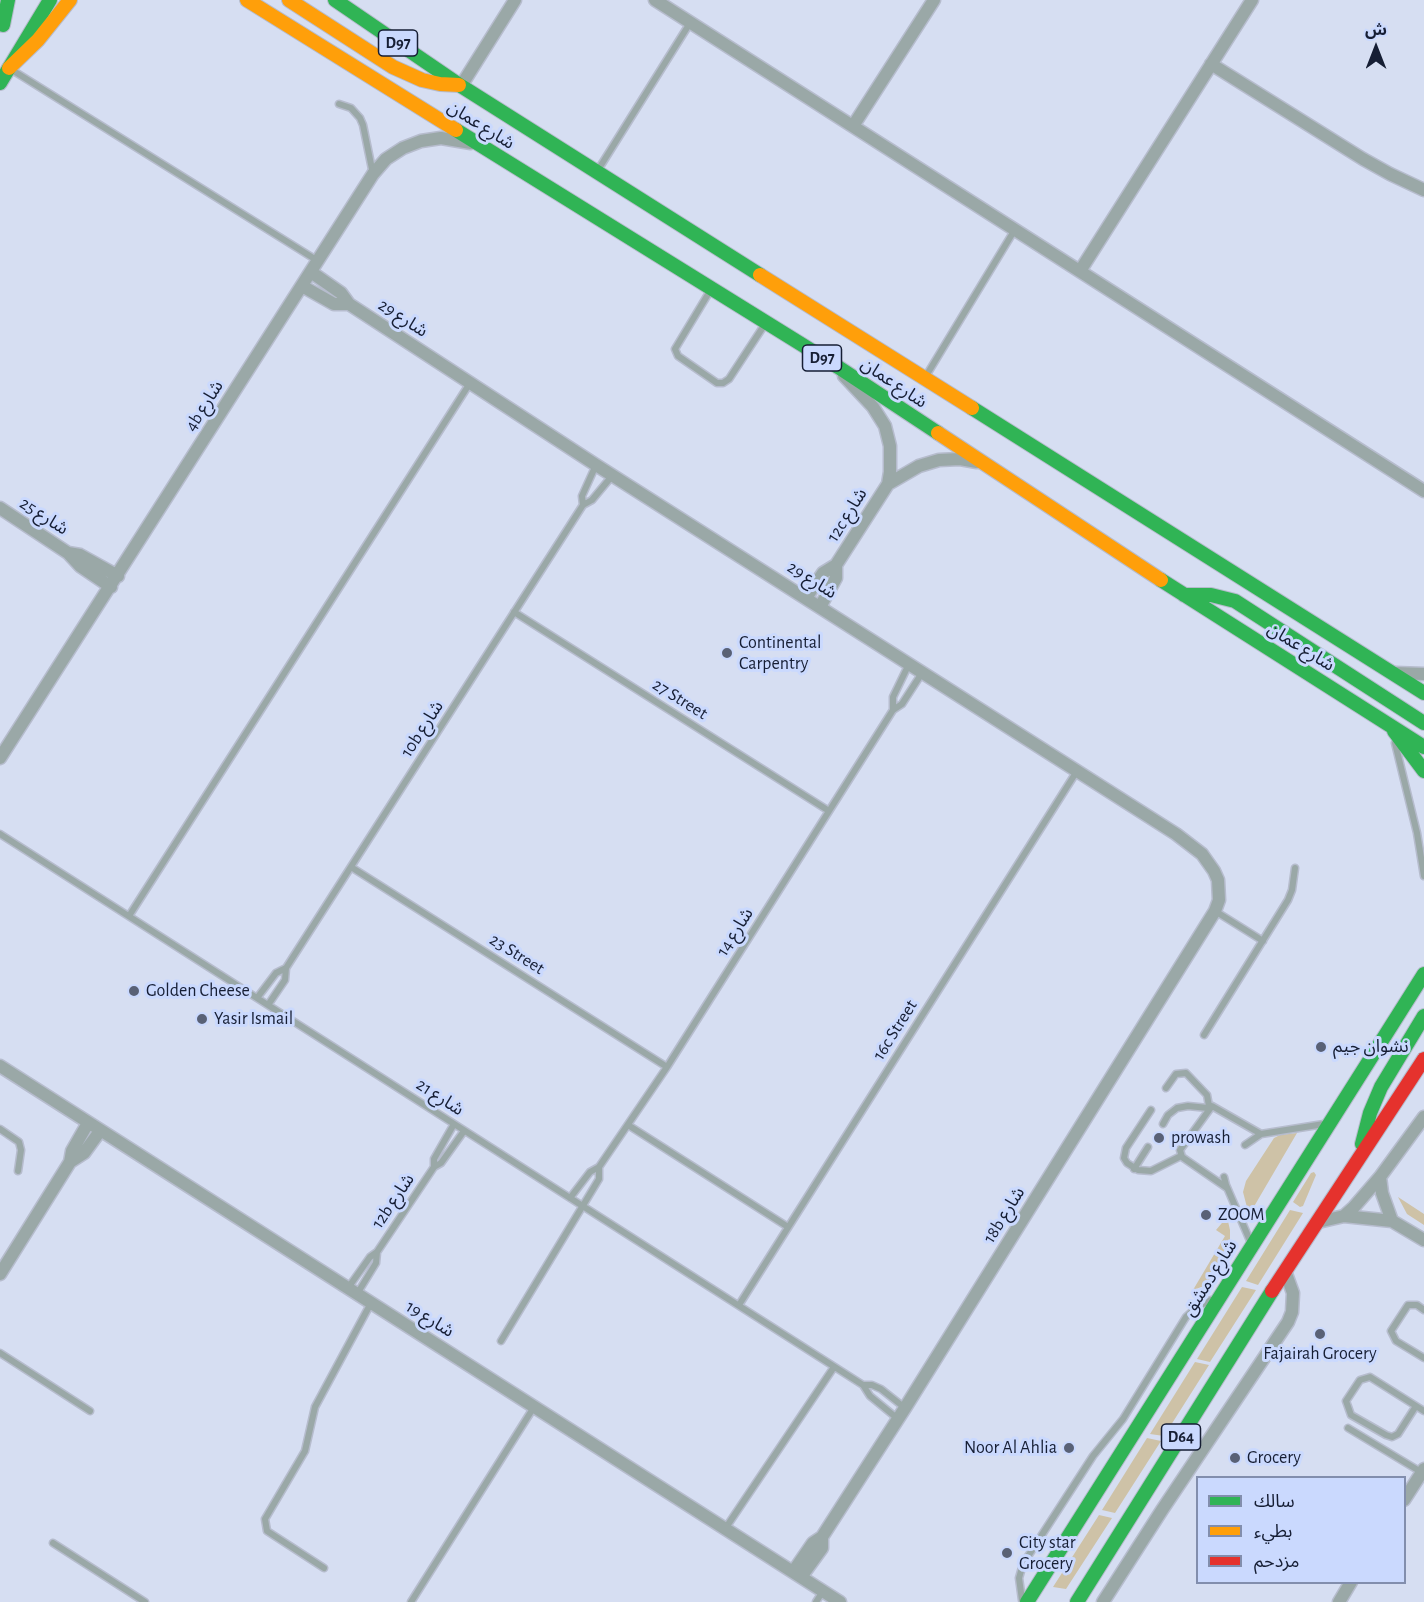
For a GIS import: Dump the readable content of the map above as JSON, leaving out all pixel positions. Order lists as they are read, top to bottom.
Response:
{
  "streets": {
    "main road": [
      "D97",
      "شارع عمان",
      "شارع دمشق",
      "D64"
    ],
    "street": [
      "شارع 29",
      "4b شارع",
      "12c شارع",
      "شارع 25",
      "18b شارع",
      "شارع 19"
    ],
    "lane": [
      "27 Street",
      "10b شارع",
      "شارع 14",
      "23 Street",
      "16c Street",
      "شارع 21",
      "12b شارع"
    ]
  },
  "crossings": [
    ["شارع عمان", "4b شارع"],
    ["شارع عمان", "12c شارع"],
    ["شارع 29", "4b شارع"],
    ["شارع 29", "12c شارع"],
    ["شارع 29", "10b شارع"],
    ["شارع 29", "شارع 14"],
    ["شارع 29", "16c Street"],
    ["شارع 29", "18b شارع"],
    ["4b شارع", "شارع 25"],
    ["27 Street", "10b شارع"],
    ["27 Street", "شارع 14"],
    ["10b شارع", "23 Street"],
    ["10b شارع", "شارع 21"],
    ["شارع 14", "23 Street"],
    ["شارع 14", "شارع 21"],
    ["16c Street", "شارع 21"],
    ["شارع 21", "12b شارع"],
    ["شارع 21", "18b شارع"],
    ["12b شارع", "شارع 19"],
    ["18b شارع", "شارع 19"]
  ],
  "places": [
    "Continental Carpentry",
    "Golden Cheese",
    "Yasir Ismail",
    "نشوان جيم",
    "prowash",
    "ZOOM",
    "Fajairah Grocery",
    "Noor Al Ahlia",
    "Grocery",
    "City star Grocery"
  ],
  "legend": ["سالك", "بطيء", "مزدحم"],
  "north": "top"
}
